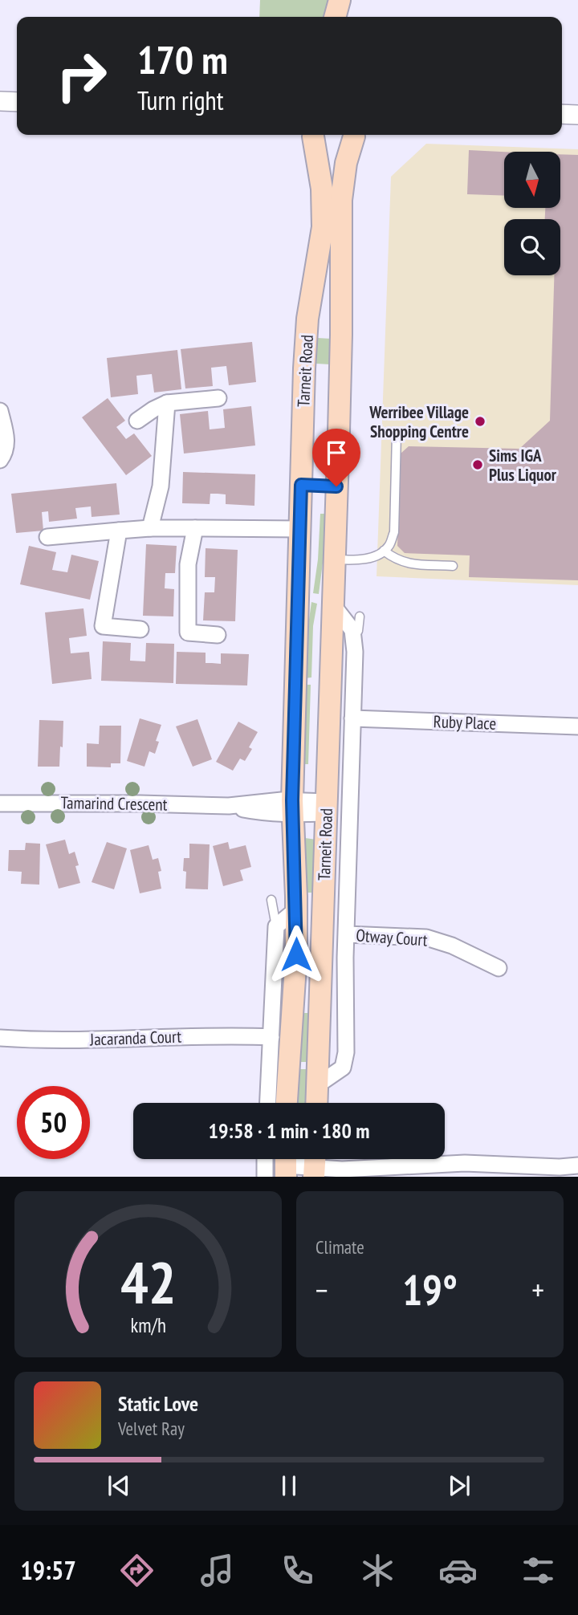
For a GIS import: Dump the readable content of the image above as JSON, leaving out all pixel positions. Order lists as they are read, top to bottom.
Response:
{
  "streets": {
    "main road": ["Tarneit Road"],
    "street": [
      "Ruby Place",
      "Tamarind Crescent",
      "Otway Court",
      "Jacaranda Court"
    ]
  },
  "crossings": [
    ["Tarneit Road", "Ruby Place"],
    ["Tarneit Road", "Tamarind Crescent"],
    ["Tarneit Road", "Otway Court"]
  ],
  "places": ["Werribee Village Shopping Centre", "Sims IGA Plus Liquor"],
  "north": "bottom",
  "page": {
    "turn": ["170 m", "Turn right"],
    "limit": "50",
    "trip": "19:58 · 1 min · 180 m",
    "tile": "Climate",
    "heat": ["−", "19°", "+"],
    "song": ["Static Love", "Velvet Ray"],
    "tabs": "19:57",
    "gauge": ["42", "km/h"]
  }
}
